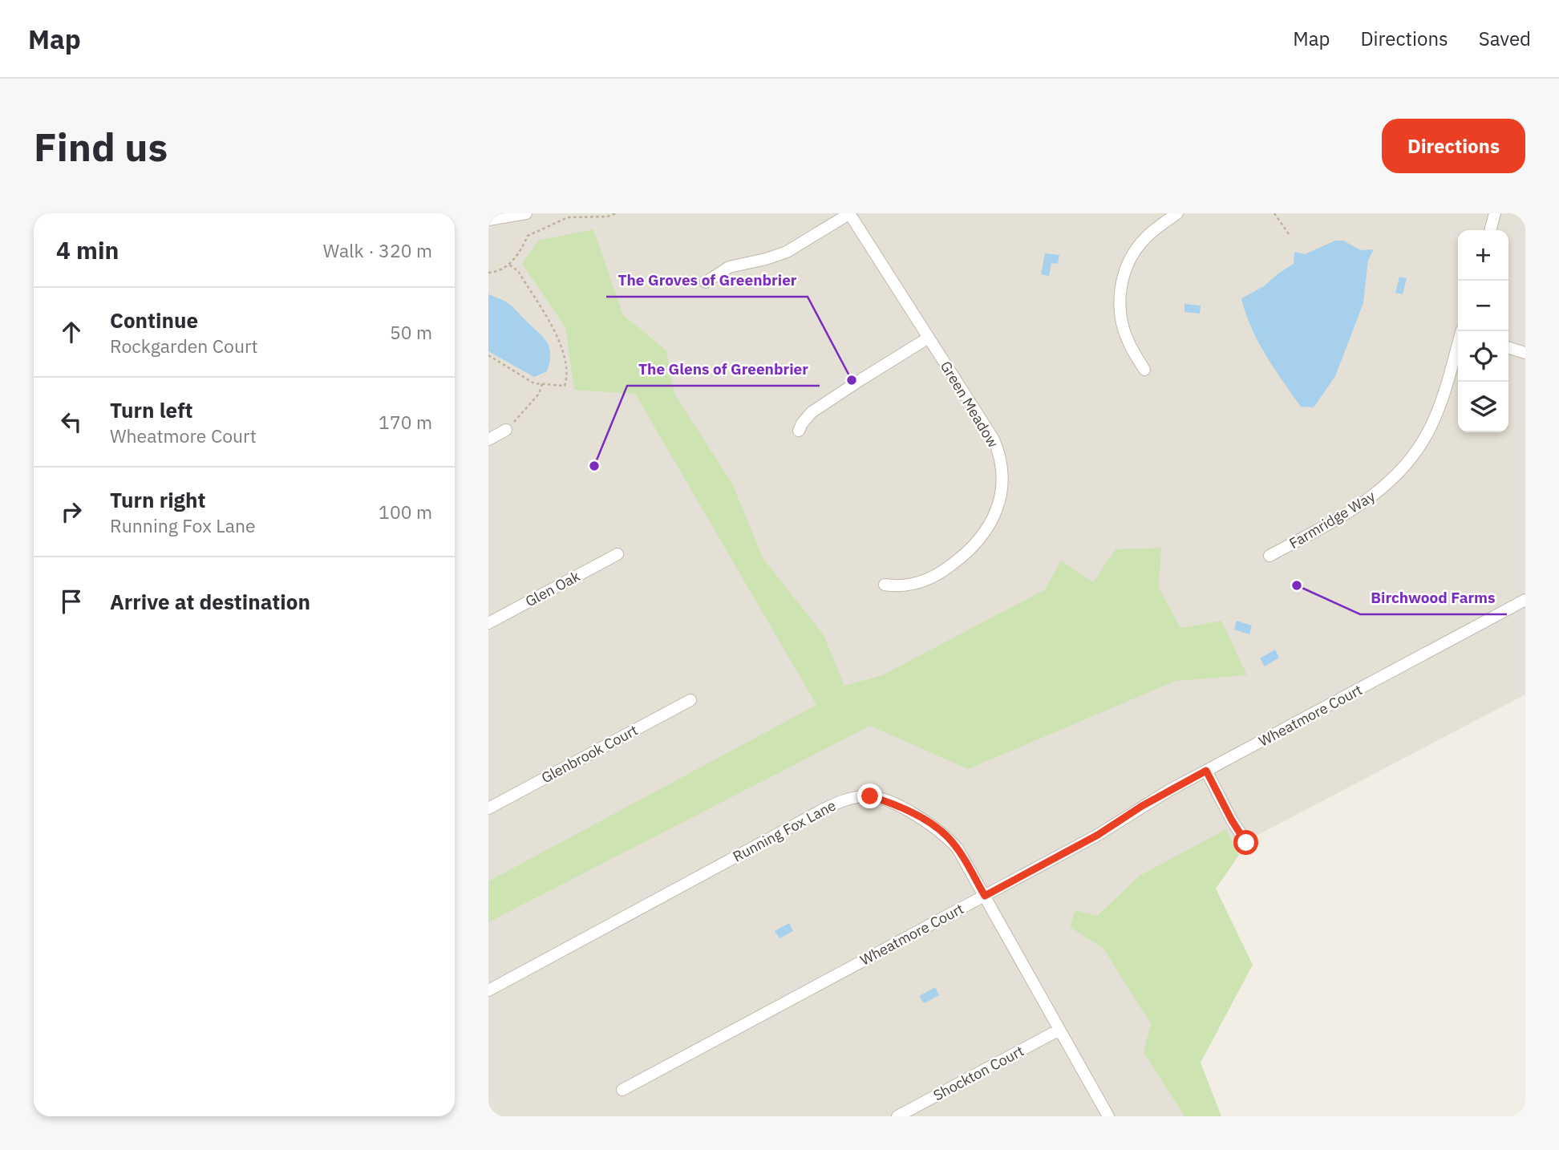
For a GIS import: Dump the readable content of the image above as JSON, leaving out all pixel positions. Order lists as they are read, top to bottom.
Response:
{
  "streets": {
    "street": [
      "Green Meadow",
      "Farmridge Way",
      "Glen Oak",
      "Wheatmore Court",
      "Glenbrook Court",
      "Running Fox Lane",
      "Shockton Court"
    ]
  },
  "crossings": [
    ["Wheatmore Court", "Running Fox Lane"],
    ["Running Fox Lane", "Shockton Court"]
  ],
  "places": ["The Groves of Greenbrier", "The Glens of Greenbrier", "Birchwood Farms"],
  "page": {
    "header": "Map",
    "nav": ["Map", "Directions", "Saved"],
    "buttons": "Directions",
    "title": "Find us",
    "heading": ["4 min", "Walk · 320 m"],
    "map_buttons": ["+", "−"],
    "list": [
      ["Continue", "Rockgarden Court", "50 m"],
      ["Turn left", "Wheatmore Court", "170 m"],
      ["Turn right", "Running Fox Lane", "100 m"],
      "Arrive at destination"
    ]
  }
}
